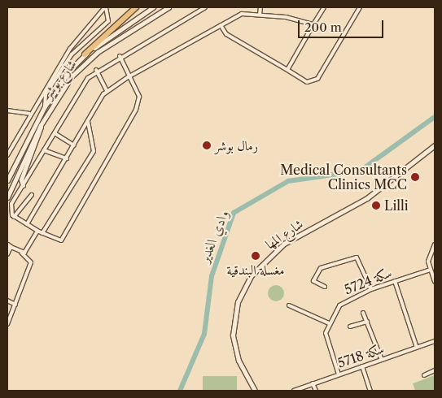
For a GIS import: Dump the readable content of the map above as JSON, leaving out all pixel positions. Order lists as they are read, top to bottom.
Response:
{
  "streets": {
    "main road": ["شارع بوشر"],
    "street": ["شارع المها", "سكة 5724", "سكة 5718"]
  },
  "crossings": [
    ["سكة 5724", "سكة 5718"]
  ],
  "water": ["وادي الغدير"],
  "places": [
    "رمال بوشر",
    "Medical Consultants Clinics MCC",
    "Lilli",
    "مغسلة البندقية"
  ],
  "scale_bar": "200 m"
}
